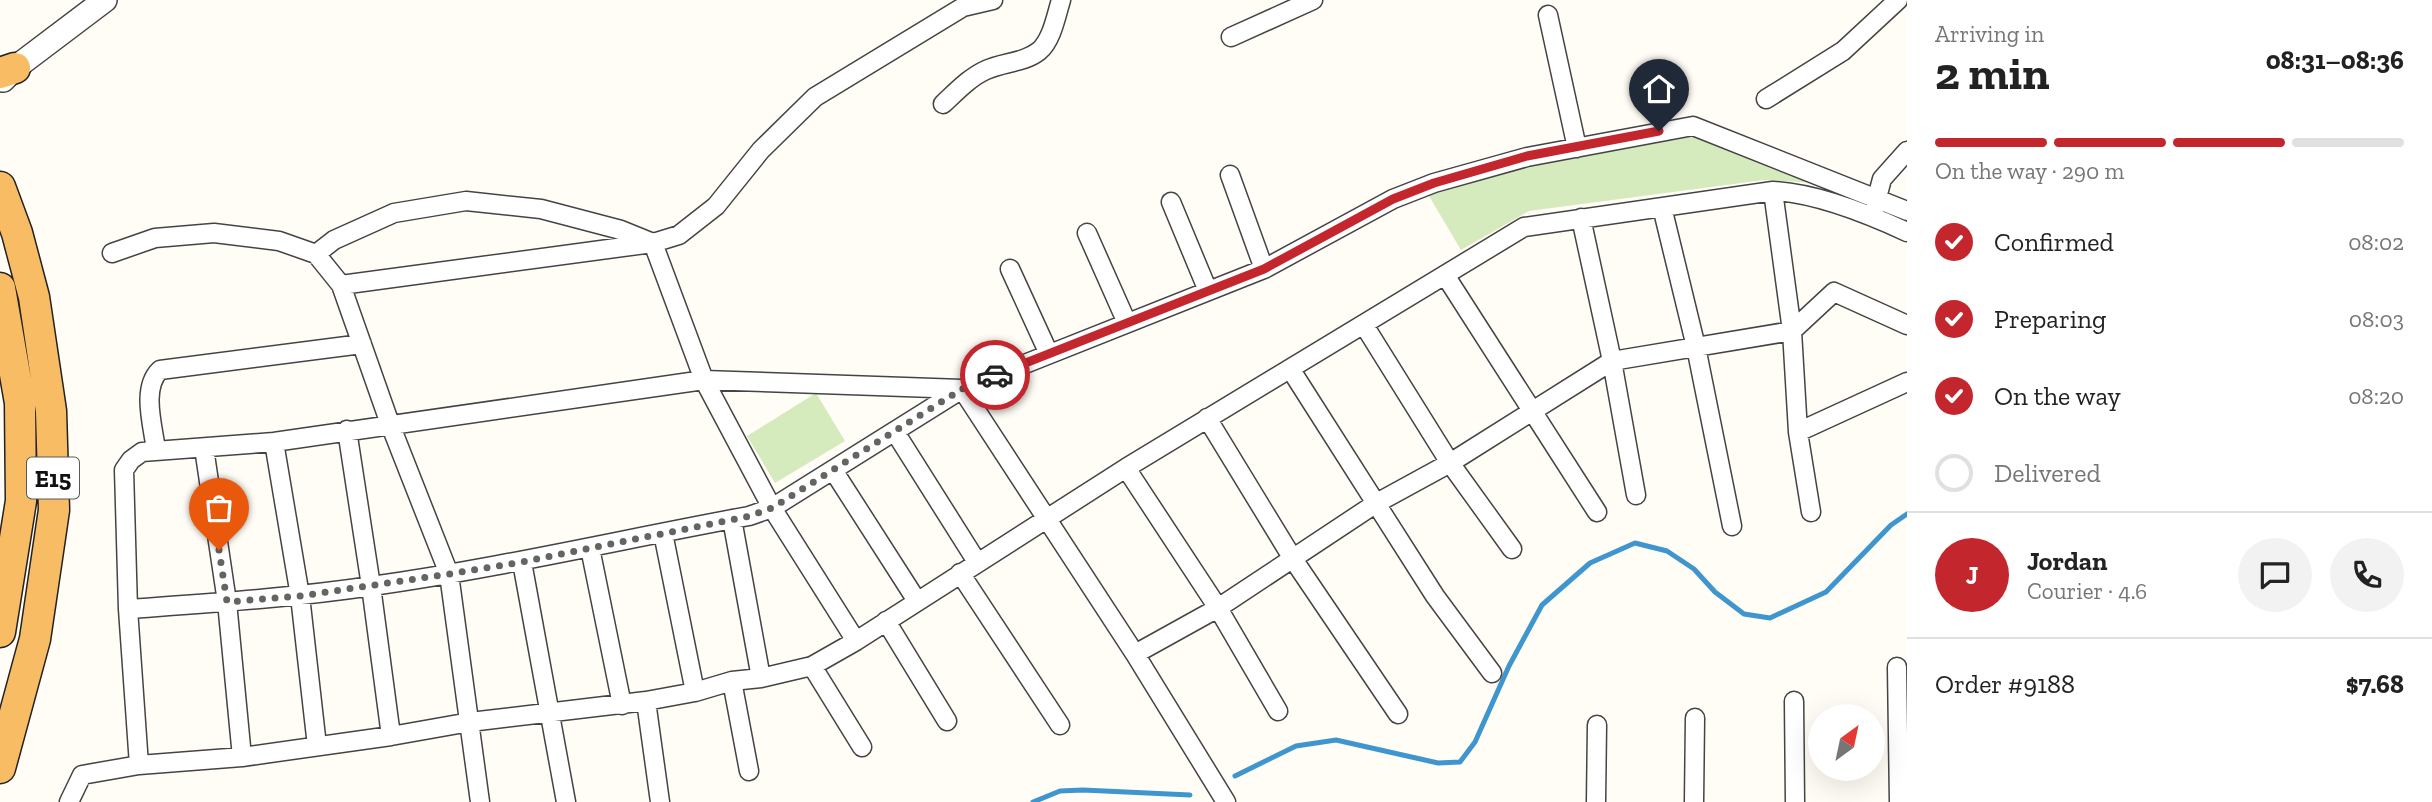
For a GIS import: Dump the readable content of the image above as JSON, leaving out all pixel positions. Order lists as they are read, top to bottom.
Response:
{
  "streets": {
    "highway": ["E15"]
  },
  "north": "top right",
  "page": {
    "heading": ["2 min", "Arriving in", "08:31–08:36"],
    "panel": [
      "Jordan",
      "Courier · 4.6",
      "Order #9188",
      "$7.68"
    ],
    "bar": "On the way · 290 m",
    "list": [
      ["Confirmed", "08:02"],
      ["Preparing", "08:03"],
      ["On the way", "08:20"],
      "Delivered"
    ],
    "round": "J"
  }
}
